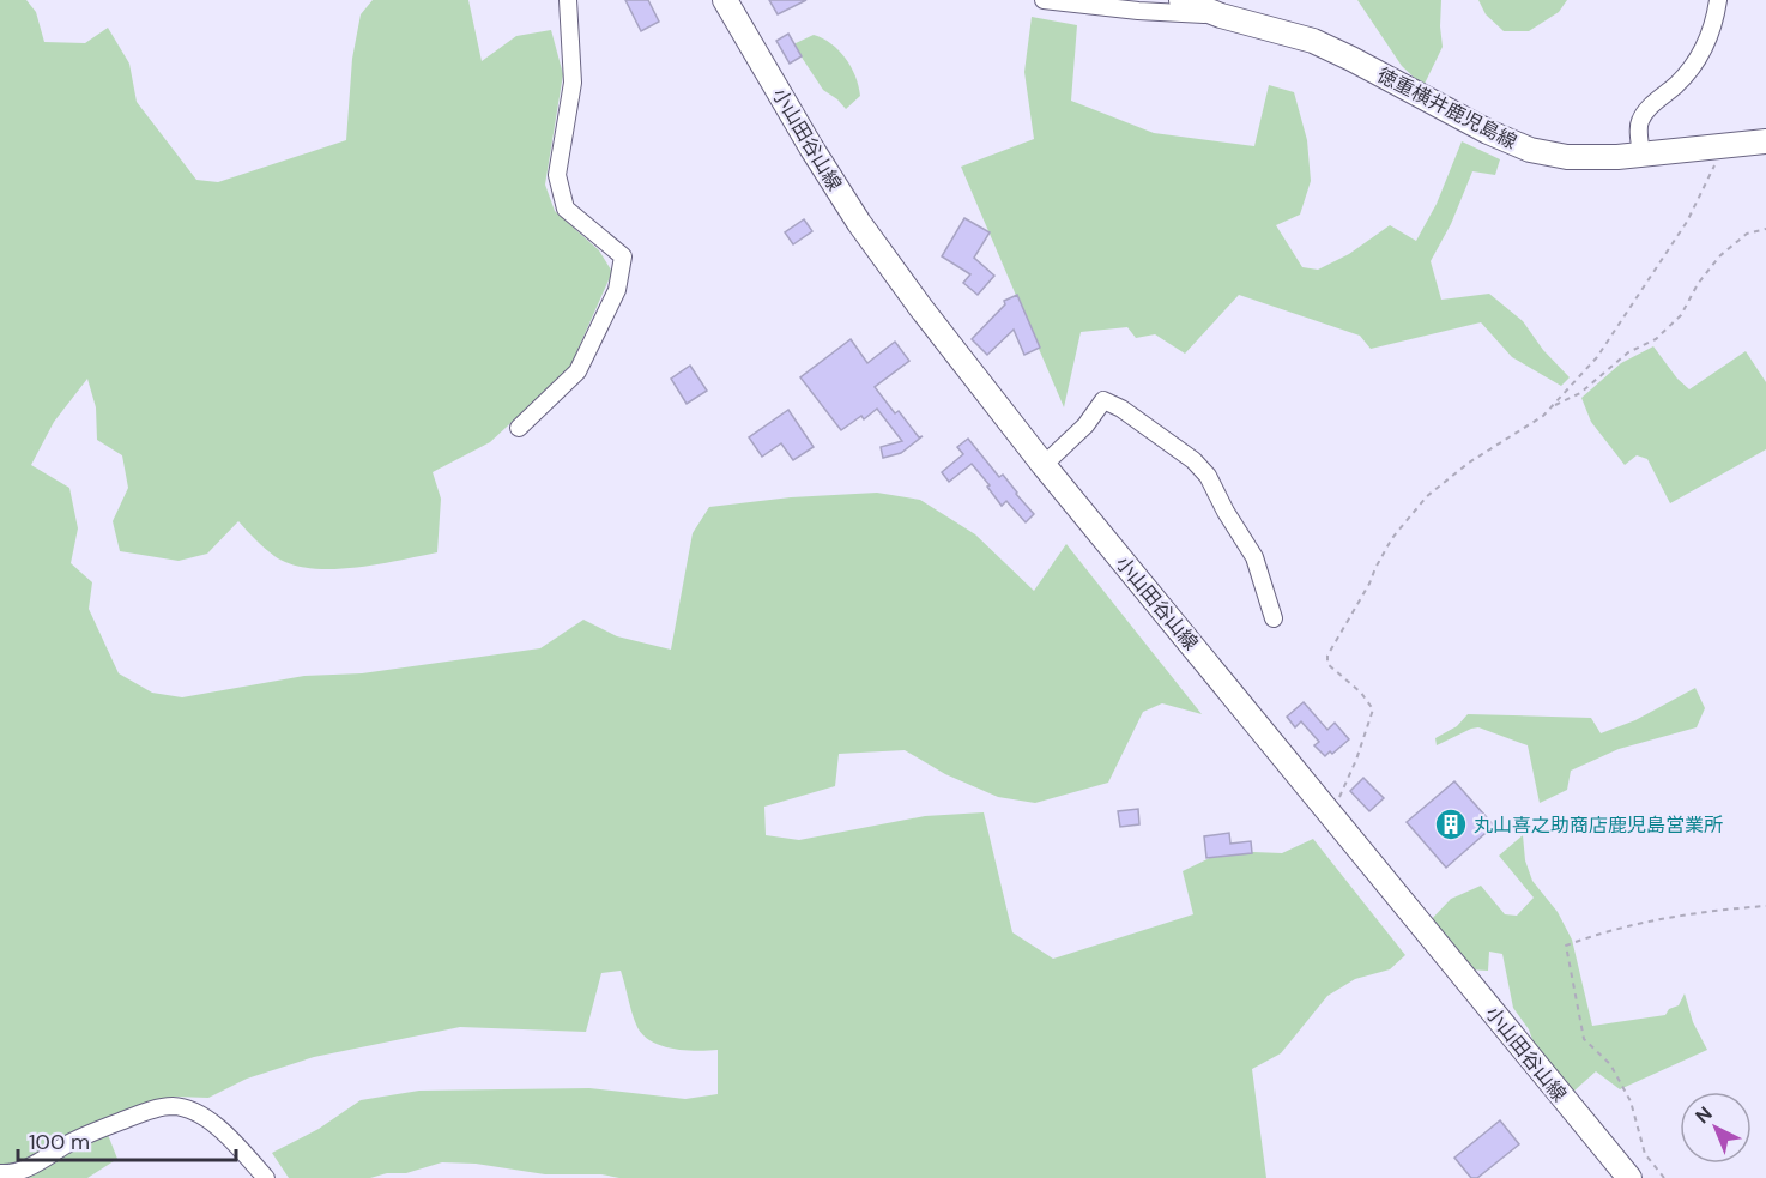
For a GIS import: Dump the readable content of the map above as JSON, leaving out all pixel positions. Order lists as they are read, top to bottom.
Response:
{
  "streets": {
    "main road": ["徳重横井鹿児島線", "小山田谷山線"]
  },
  "places": {
    "building": ["丸山喜之助商店鹿児島営業所"]
  },
  "scale_bar": "100 m",
  "north": "top left"
}
